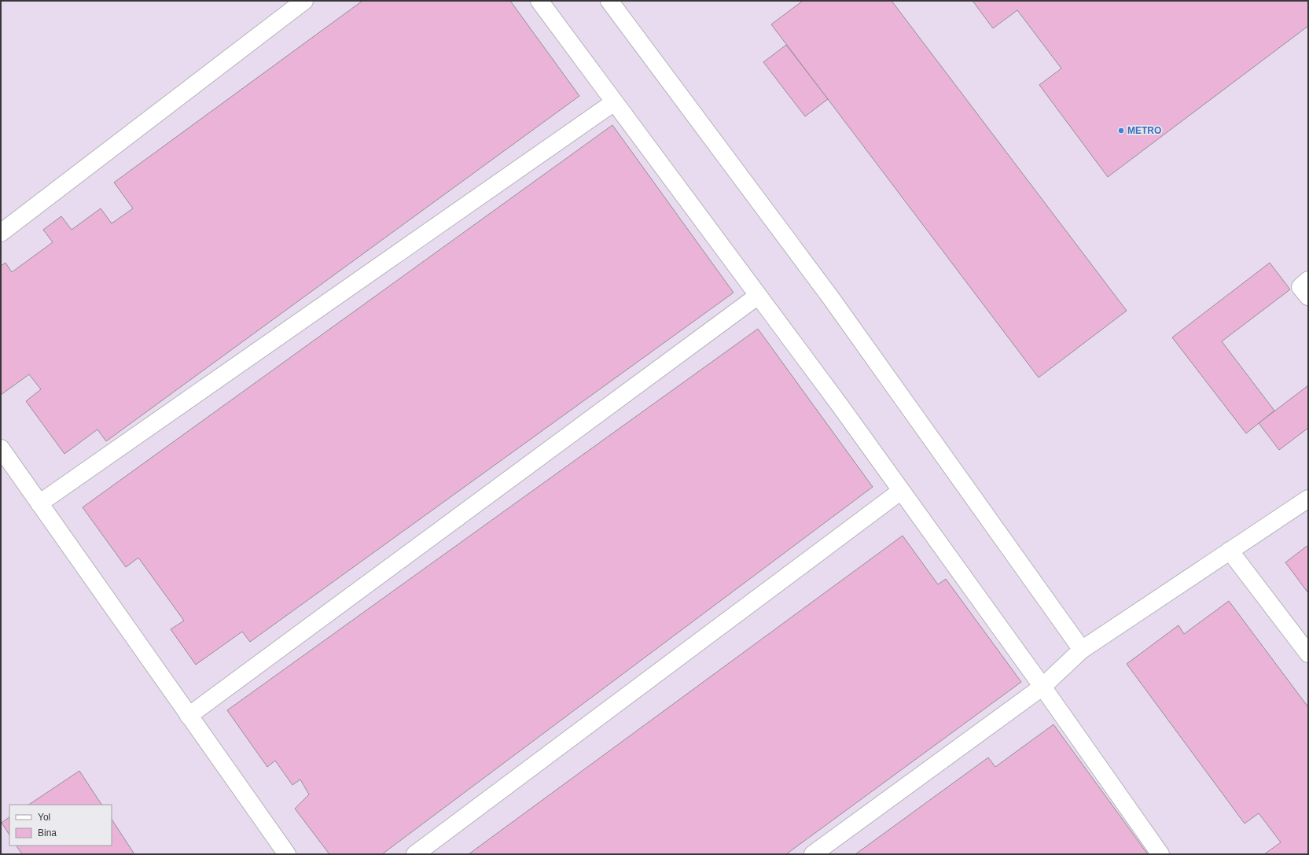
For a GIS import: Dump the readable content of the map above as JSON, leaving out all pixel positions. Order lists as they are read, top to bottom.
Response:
{
  "places": ["METRO"],
  "legend": ["Yol", "Bina"]
}
